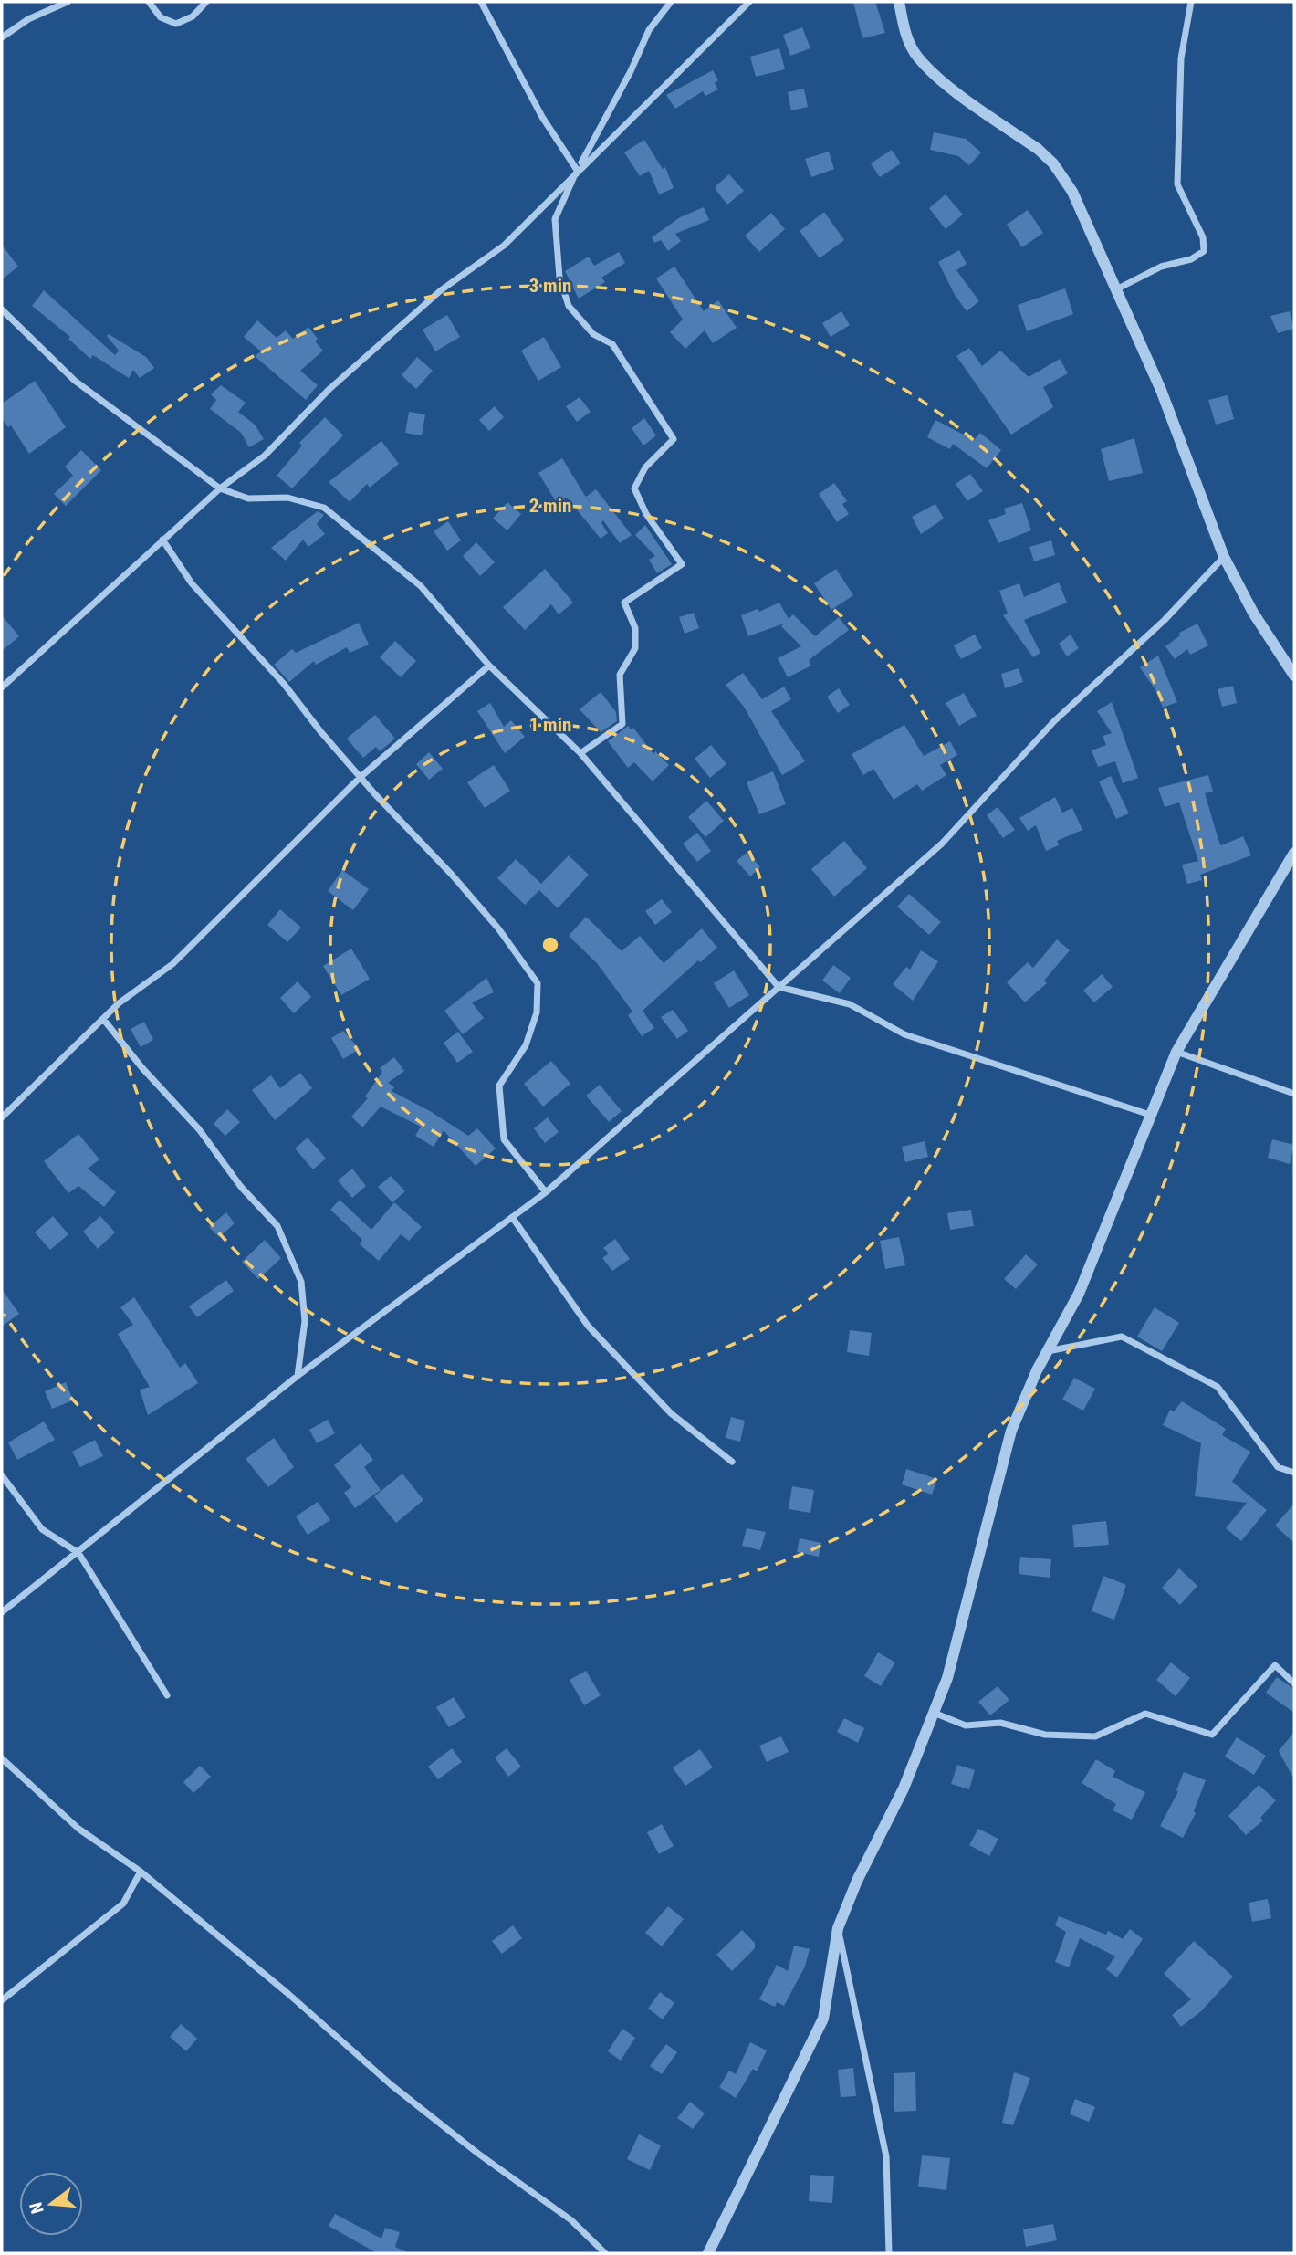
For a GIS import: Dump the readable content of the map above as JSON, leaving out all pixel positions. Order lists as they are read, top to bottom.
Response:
{
  "north": "left",
  "rings": ["3 min", "2 min", "1 min"]
}
